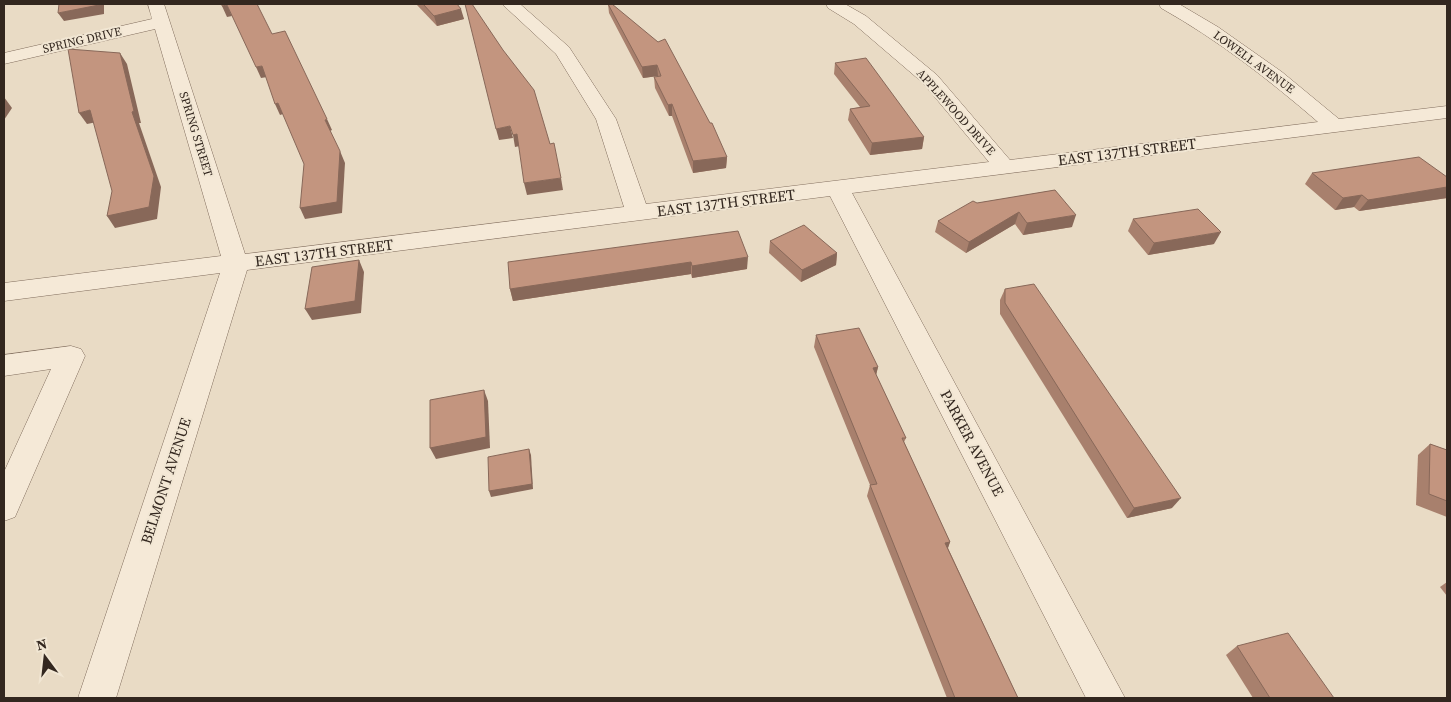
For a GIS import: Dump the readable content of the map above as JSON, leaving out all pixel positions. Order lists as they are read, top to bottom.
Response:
{
  "streets": {
    "street": [
      "SPRING DRIVE",
      "LOWELL AVENUE",
      "APPLEWOOD DRIVE",
      "SPRING STREET",
      "EAST 137TH STREET",
      "PARKER AVENUE",
      "BELMONT AVENUE"
    ]
  },
  "crossings": [
    ["SPRING DRIVE", "SPRING STREET"],
    ["LOWELL AVENUE", "EAST 137TH STREET"],
    ["APPLEWOOD DRIVE", "EAST 137TH STREET"],
    ["SPRING STREET", "EAST 137TH STREET"],
    ["SPRING STREET", "BELMONT AVENUE"],
    ["EAST 137TH STREET", "PARKER AVENUE"],
    ["EAST 137TH STREET", "BELMONT AVENUE"]
  ],
  "north": "top"
}
